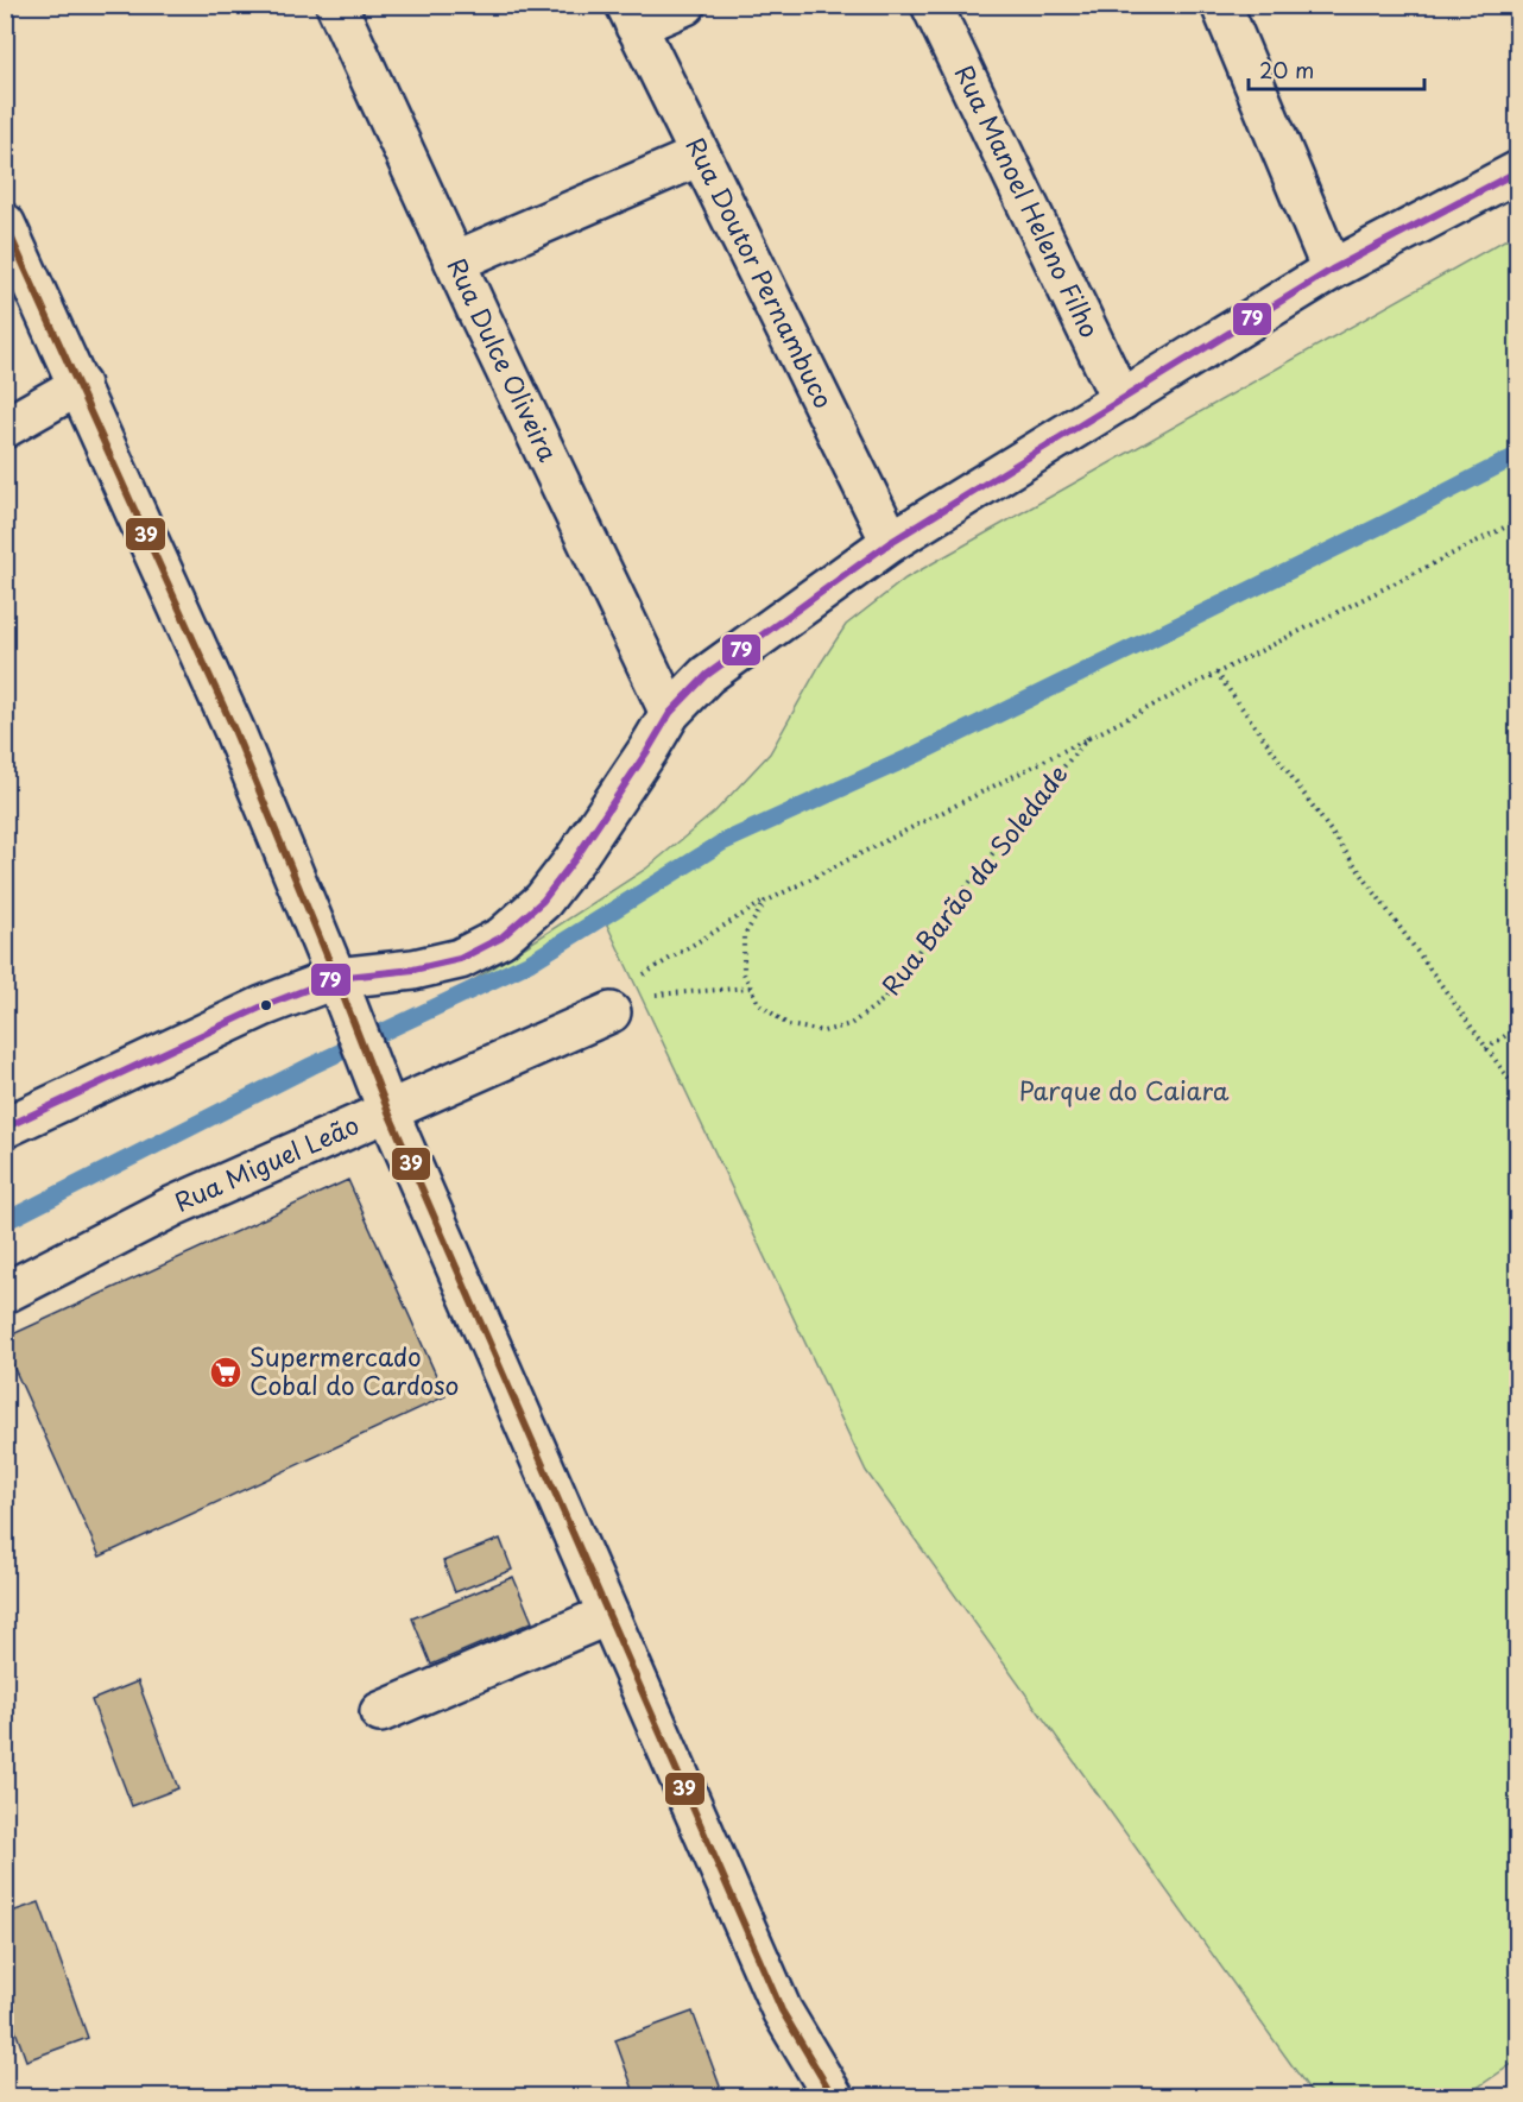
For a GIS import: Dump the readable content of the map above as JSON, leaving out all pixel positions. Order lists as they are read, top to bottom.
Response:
{
  "streets": {
    "street": [
      "Rua Manoel Heleno Filho",
      "Rua Doutor Pernambuco",
      "Rua Dulce Oliveira",
      "Rua Miguel Leão"
    ],
    "path": ["Rua Barão da Soledade"]
  },
  "parks": ["Parque do Caiara"],
  "places": {
    "supermarket": ["Supermercado Cobal do Cardoso"]
  },
  "lines": ["transit line 79", "transit line 39"],
  "scale_bar": "20 m"
}
